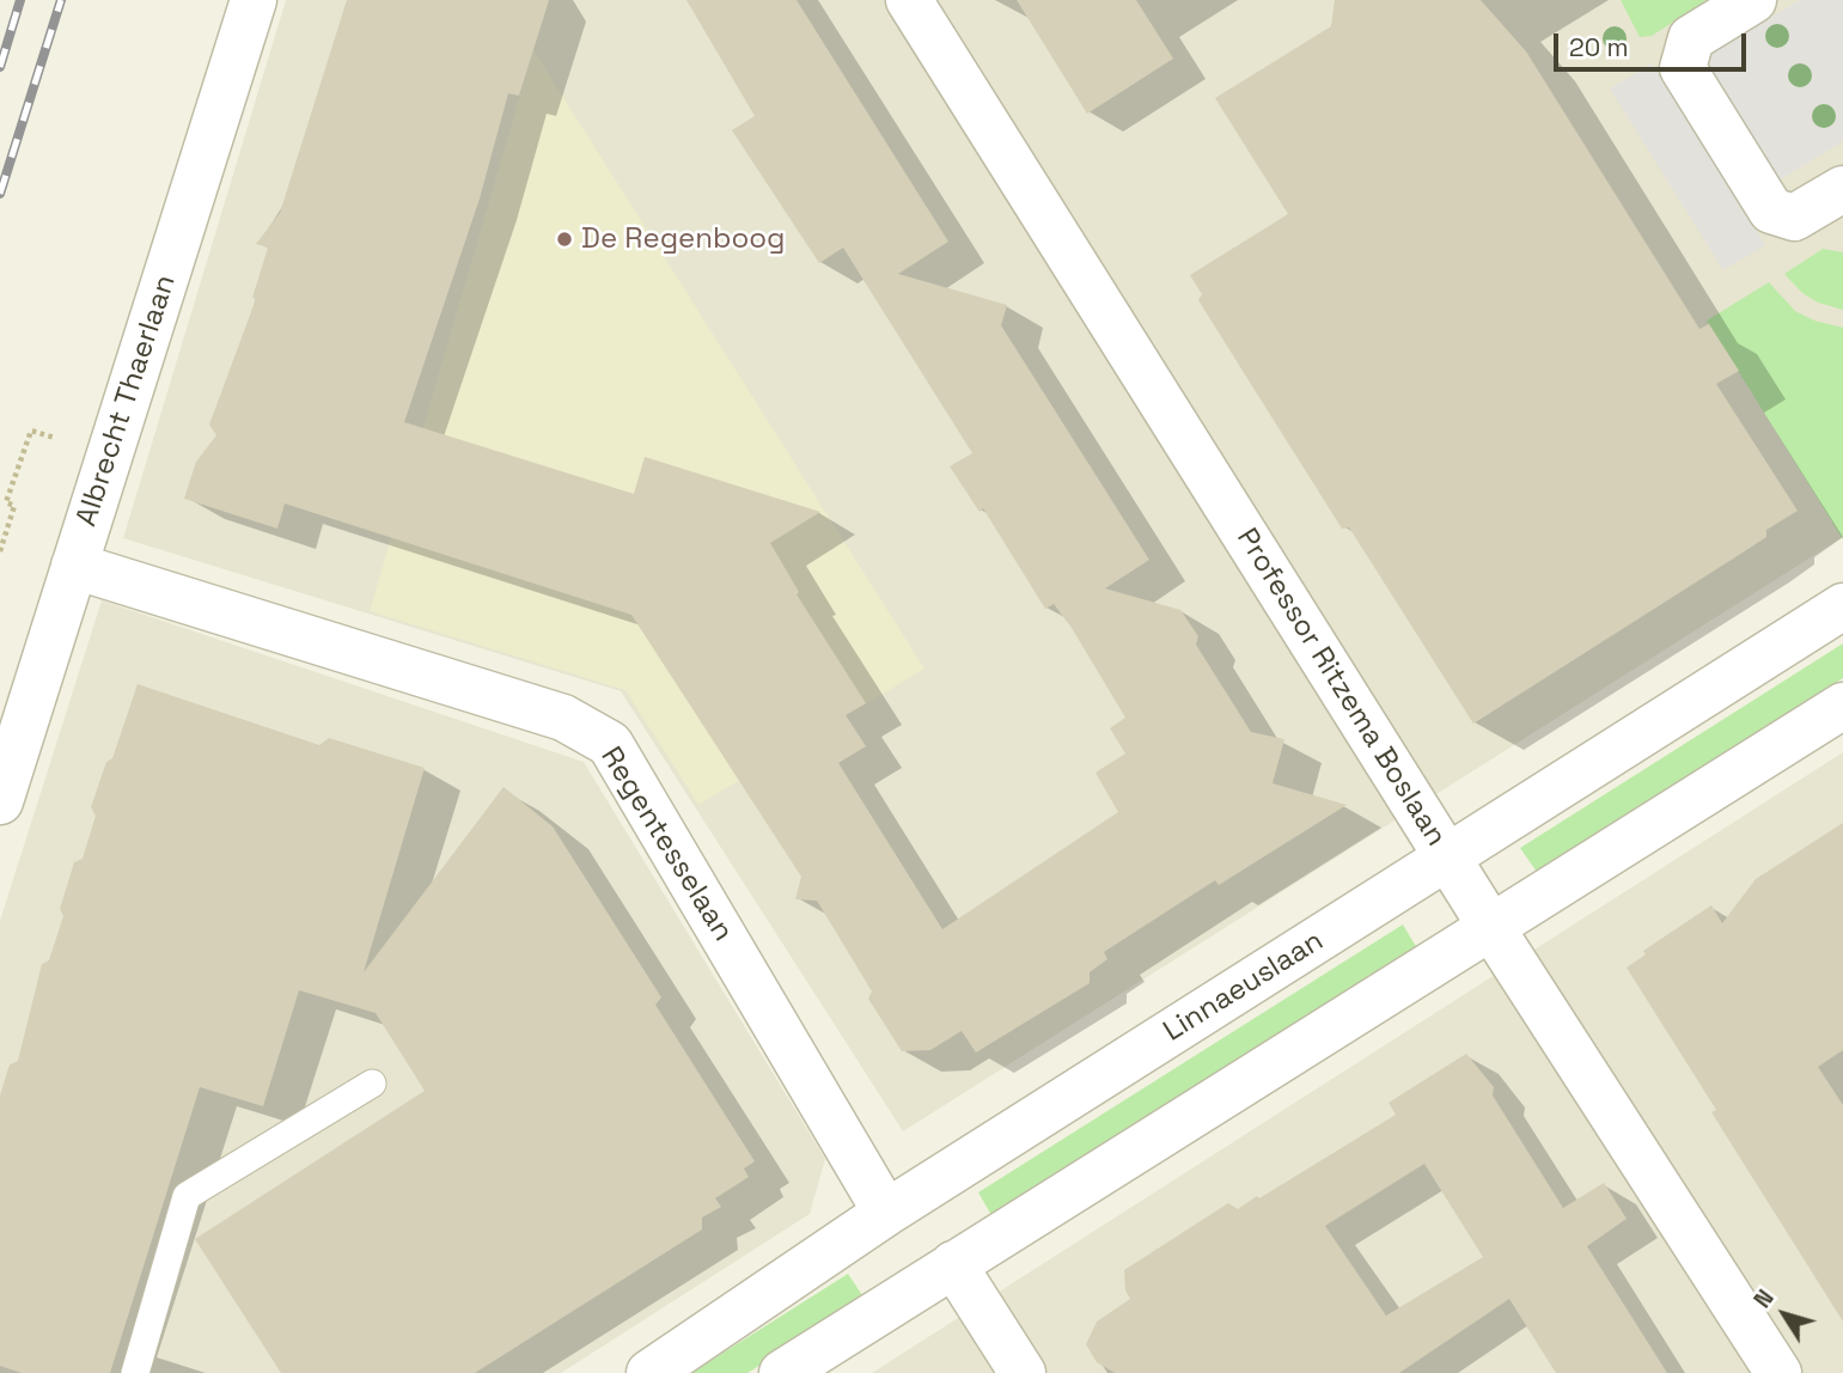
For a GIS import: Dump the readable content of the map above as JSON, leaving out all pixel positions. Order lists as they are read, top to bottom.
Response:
{
  "streets": {
    "street": [
      "Albrecht Thaerlaan",
      "Professor Ritzema Boslaan",
      "Regentesselaan",
      "Linnaeuslaan"
    ]
  },
  "crossings": [
    ["Albrecht Thaerlaan", "Regentesselaan"],
    ["Professor Ritzema Boslaan", "Linnaeuslaan"],
    ["Regentesselaan", "Linnaeuslaan"]
  ],
  "places": ["De Regenboog"],
  "scale_bar": "20 m",
  "north": "top left"
}
